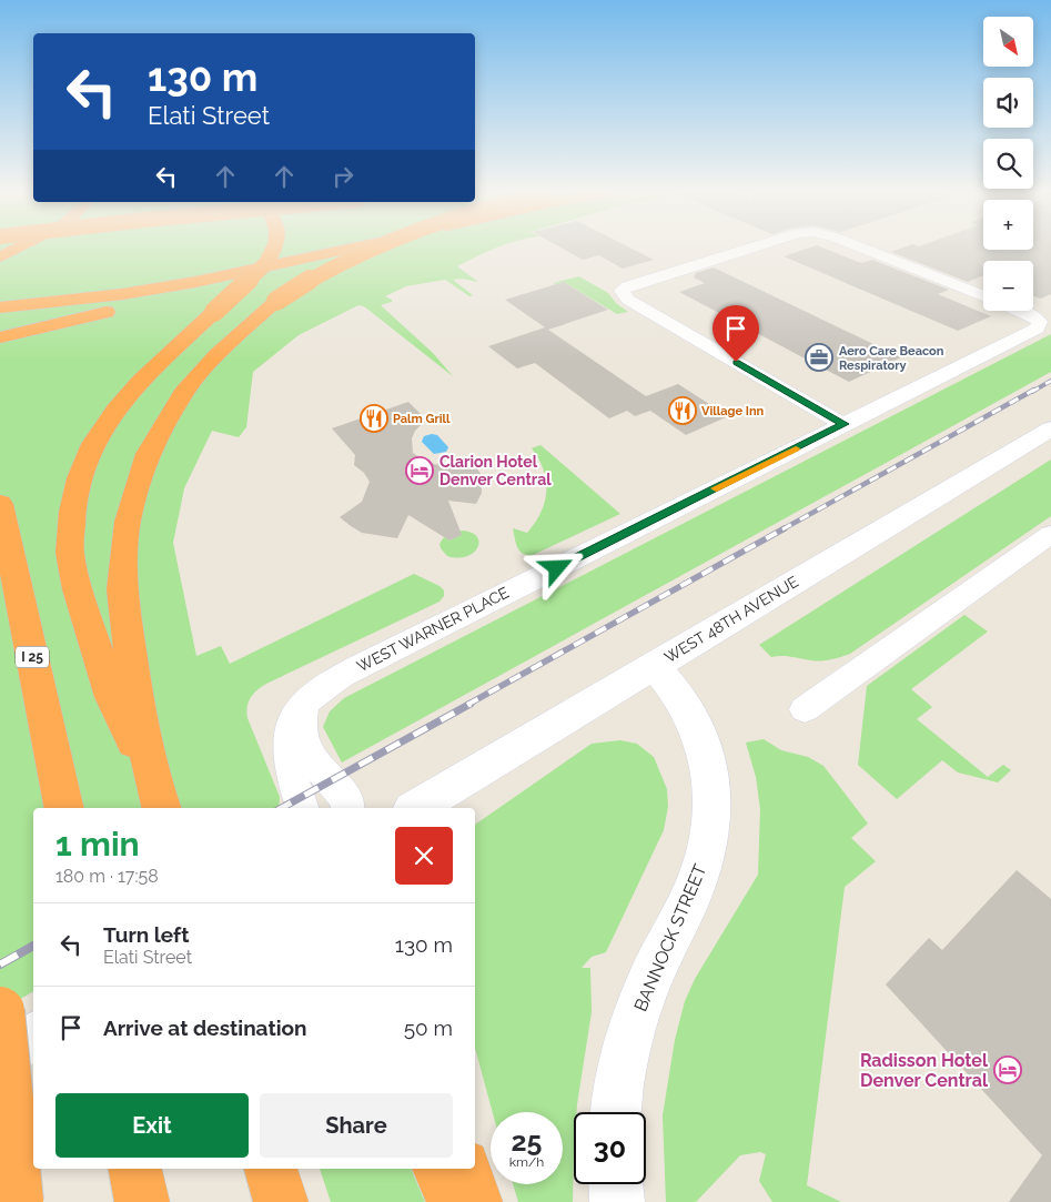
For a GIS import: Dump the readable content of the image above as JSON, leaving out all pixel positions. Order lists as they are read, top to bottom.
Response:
{
  "streets": {
    "highway": ["I 25"],
    "street": ["WEST 48TH AVENUE", "WEST WARNER PLACE", "BANNOCK STREET"]
  },
  "crossings": [
    ["WEST 48TH AVENUE", "BANNOCK STREET"]
  ],
  "places": {
    "office": ["Aero Care Beacon Respiratory"],
    "restaurant": ["Village Inn", "Palm Grill"],
    "hotel": ["Clarion Hotel Denver Central", "Radisson Hotel Denver Central"]
  },
  "north": "bottom right",
  "page": {
    "map_buttons": ["+", "−"],
    "turn": ["130 m", "Elati Street"],
    "heading": ["1 min", "180 m · 17:58"],
    "list": [
      {
        "name": "Turn left",
        "note": "Elati Street",
        "value": "130 m"
      },
      {
        "name": "Arrive at destination",
        "value": "50 m"
      }
    ],
    "buttons": ["Exit", "Share"],
    "speed": "25 km/h",
    "limit": "30"
  }
}
